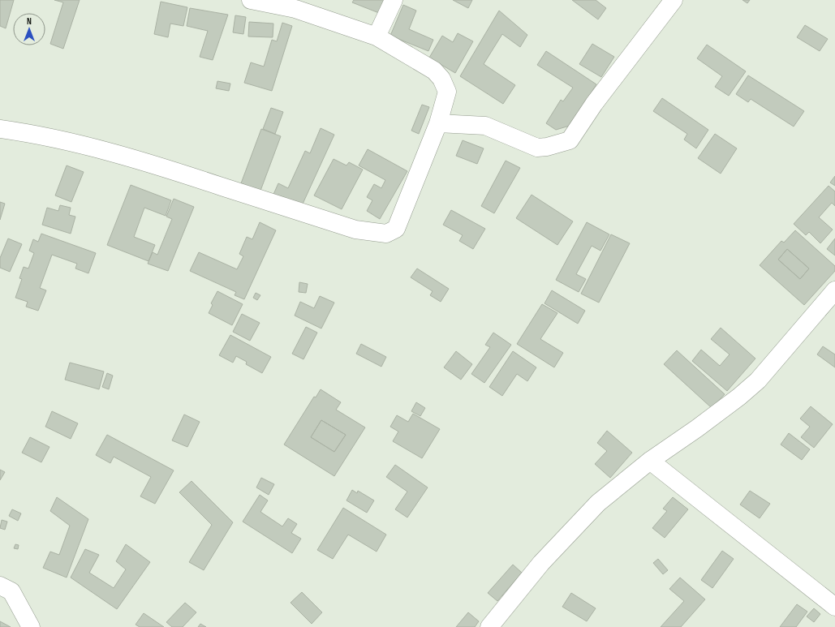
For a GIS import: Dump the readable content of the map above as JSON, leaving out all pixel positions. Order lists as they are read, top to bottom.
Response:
{
  "north": "top"
}
